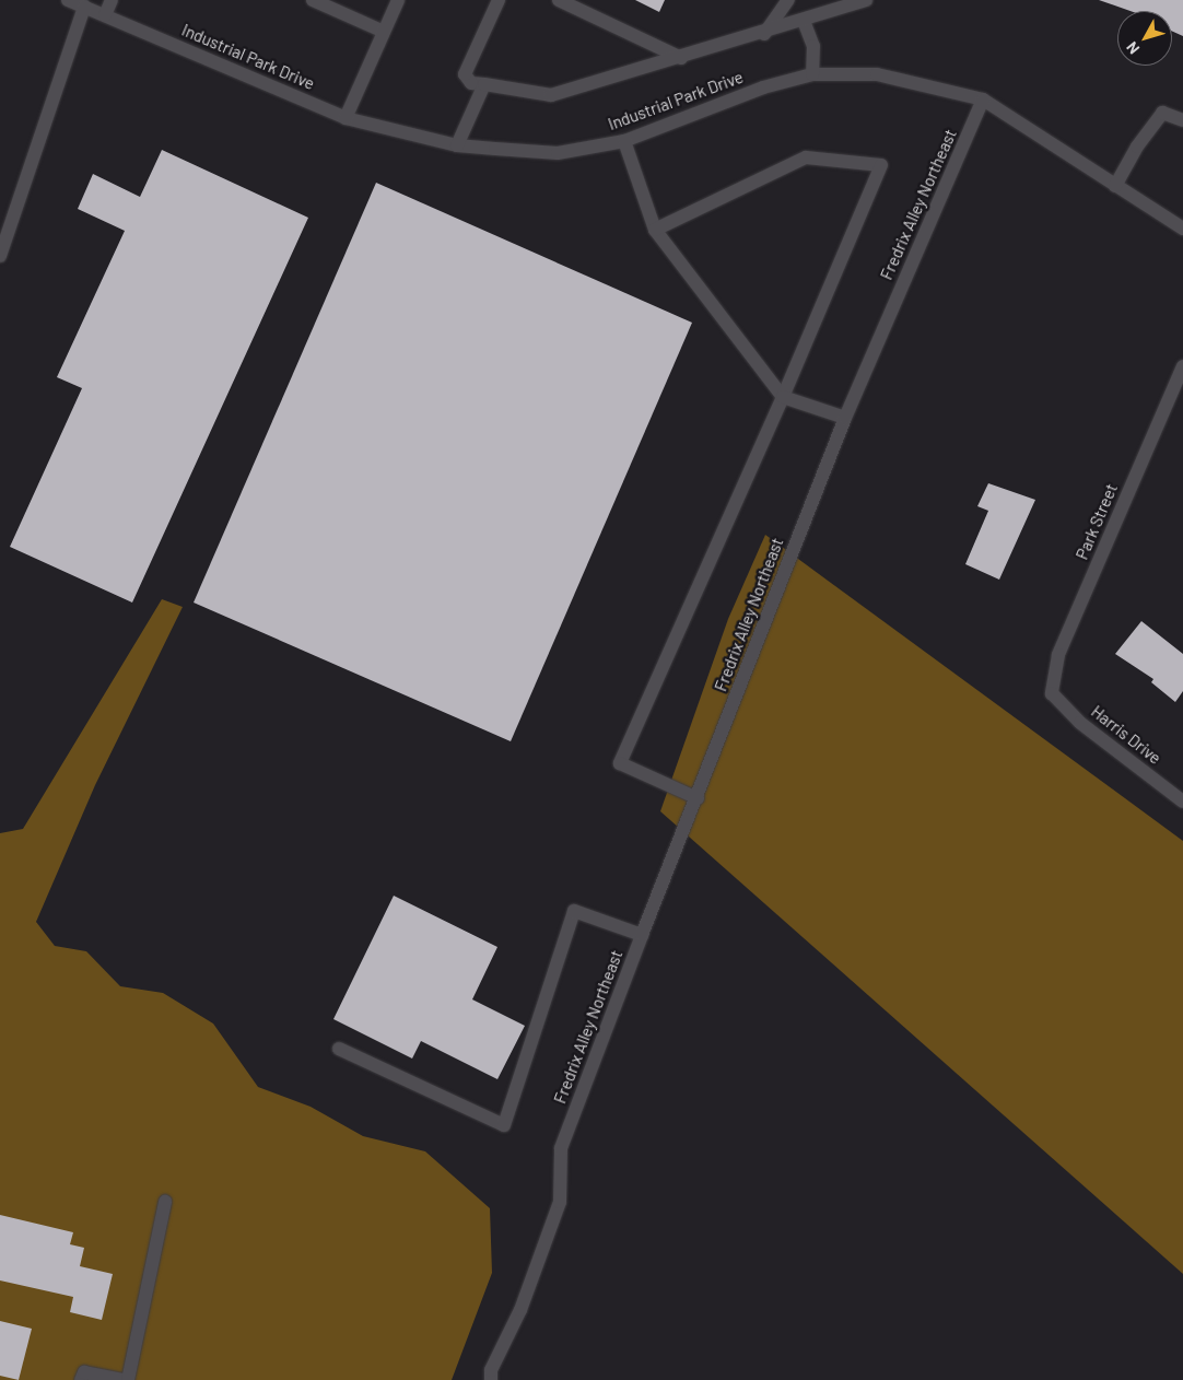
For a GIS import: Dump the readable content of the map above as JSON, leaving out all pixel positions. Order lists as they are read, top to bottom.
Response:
{
  "streets": {
    "street": [
      "Industrial Park Drive",
      "Fredrix Alley Northeast",
      "Park Street",
      "Harris Drive"
    ]
  },
  "crossings": [
    ["Industrial Park Drive", "Fredrix Alley Northeast"],
    ["Park Street", "Harris Drive"]
  ],
  "north": "bottom left"
}
